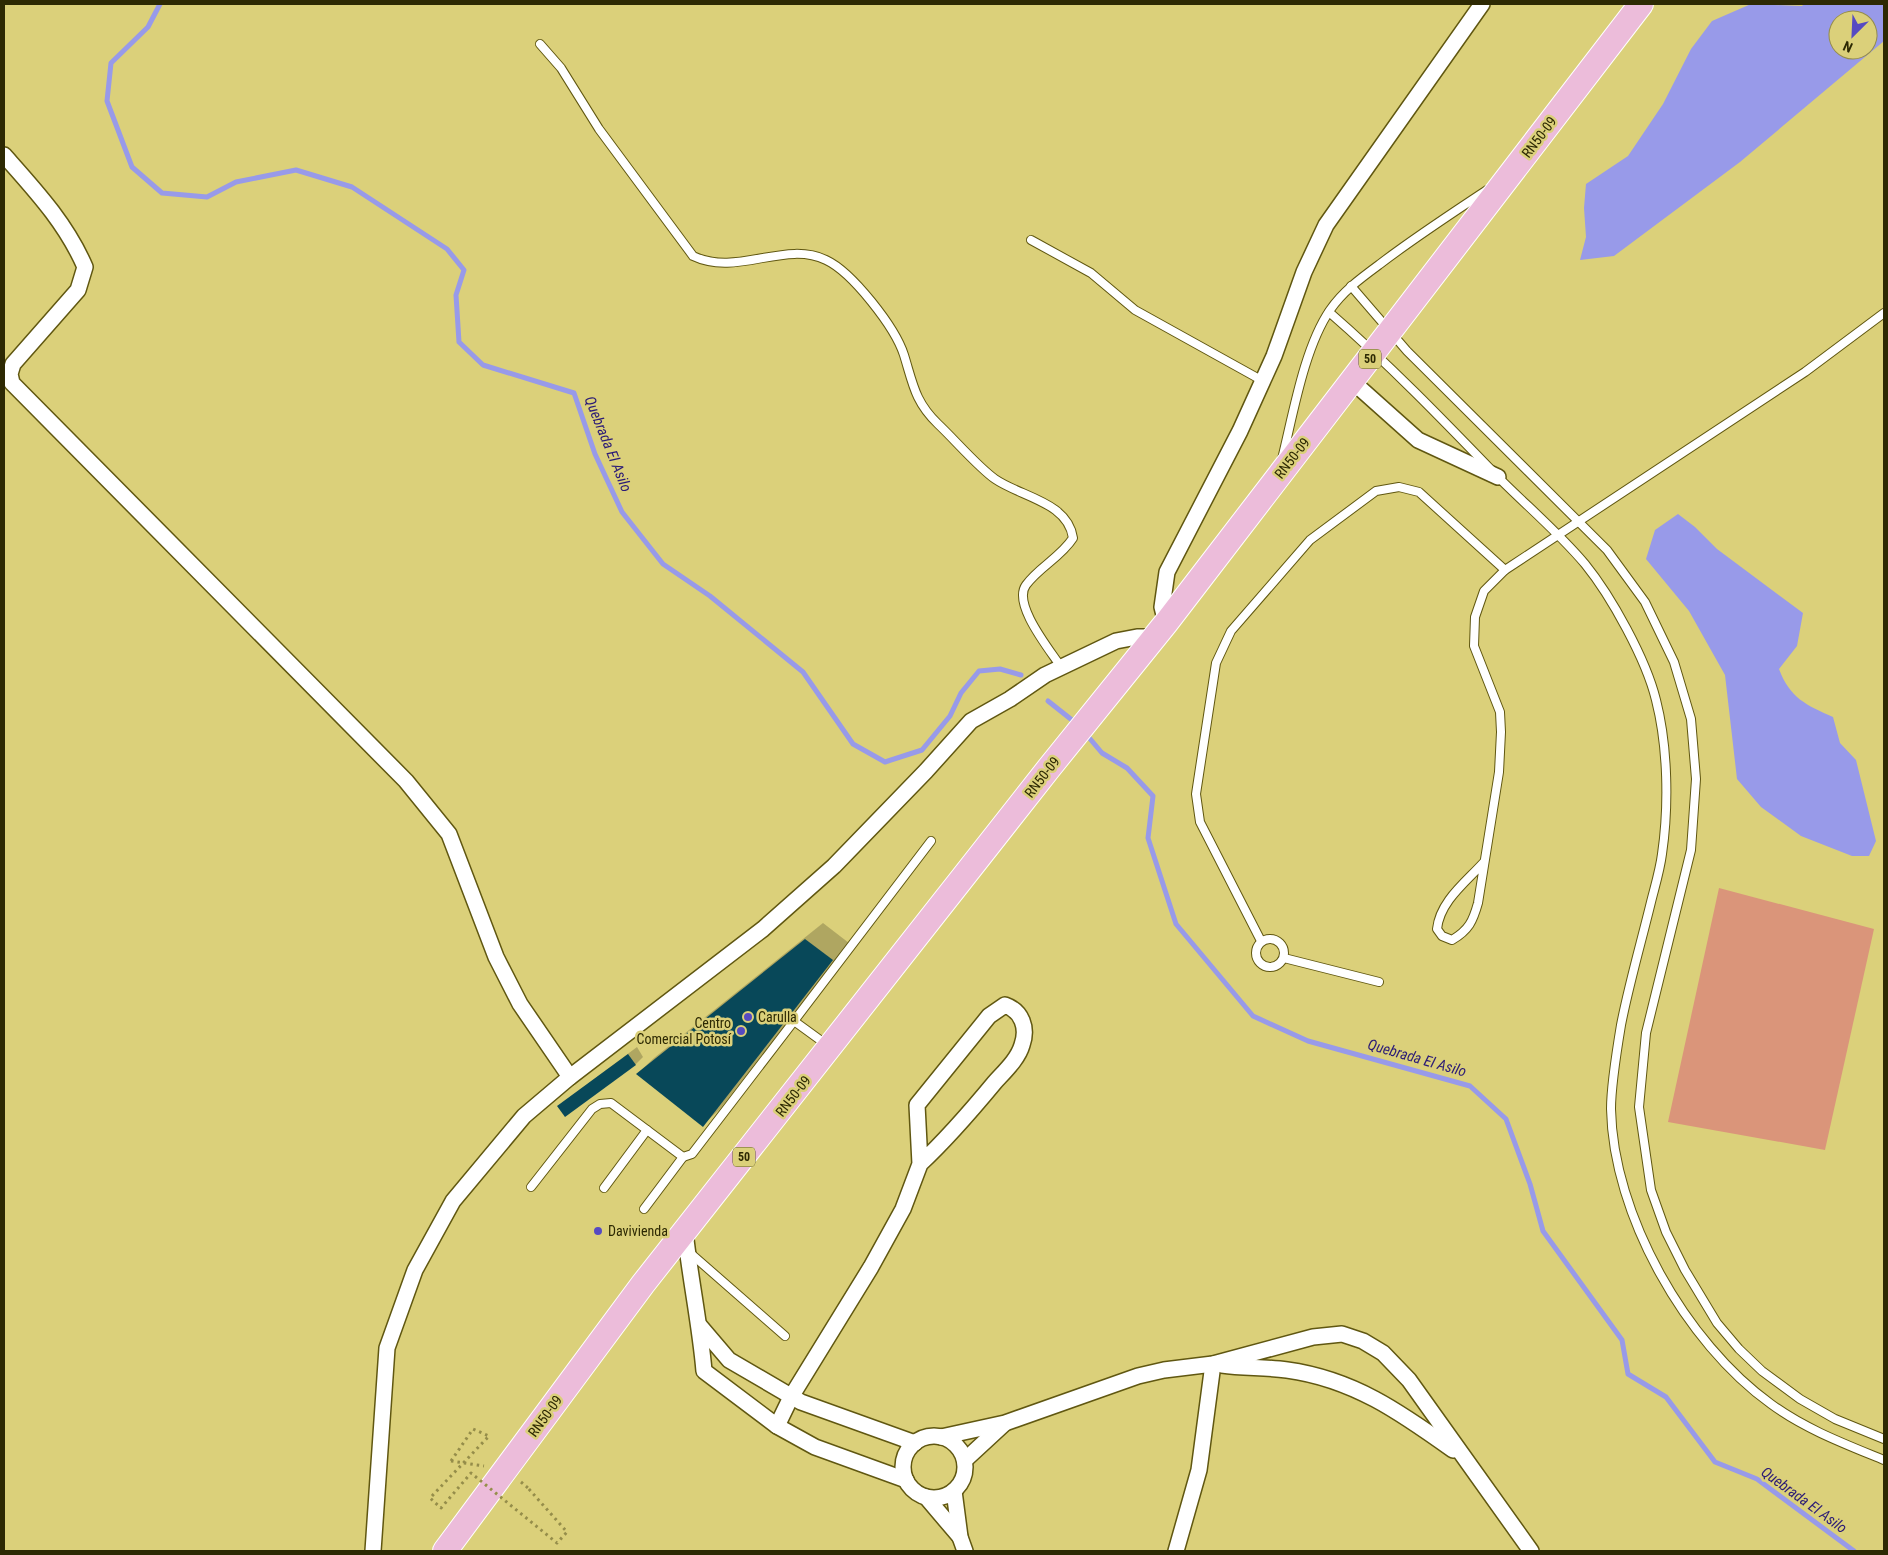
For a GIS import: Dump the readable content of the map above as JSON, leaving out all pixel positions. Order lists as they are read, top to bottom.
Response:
{
  "streets": {
    "main road": ["RN50-09", "50"]
  },
  "water": ["Quebrada El Asilo"],
  "places": ["Carulla", "Centro Comercial Potosí", "Davivienda"],
  "north": "bottom left"
}
